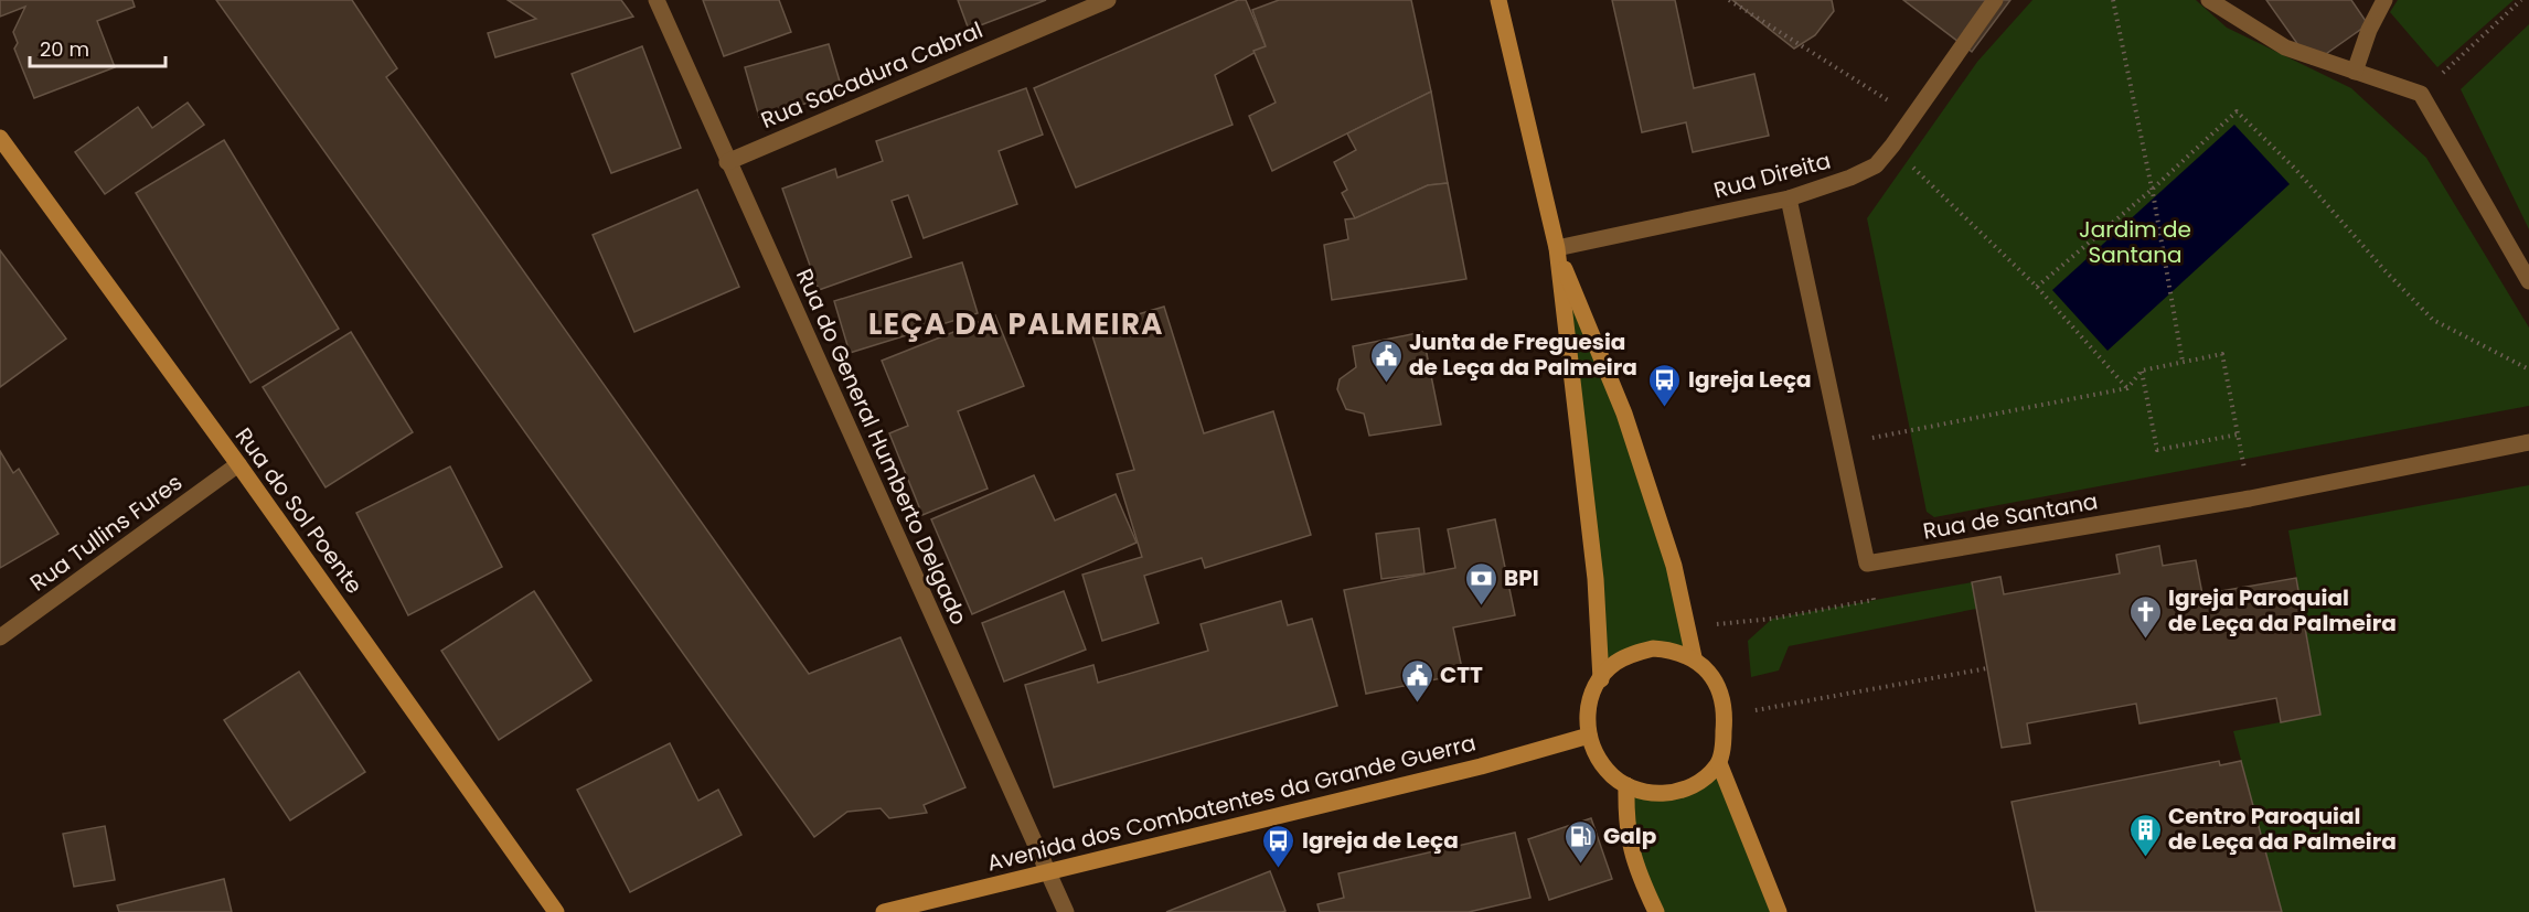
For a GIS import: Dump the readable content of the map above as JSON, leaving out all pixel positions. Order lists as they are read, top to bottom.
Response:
{
  "streets": {
    "main road": ["Rua do Sol Poente", "Avenida dos Combatentes da Grande Guerra"],
    "street": [
      "Rua Sacadura Cabral",
      "Rua Direita",
      "Rua do General Humberto Delgado",
      "Rua de Santana",
      "Rua Tullins Fures"
    ]
  },
  "crossings": [
    ["Rua Sacadura Cabral", "Rua do General Humberto Delgado"],
    ["Rua do General Humberto Delgado", "Avenida dos Combatentes da Grande Guerra"],
    ["Rua do Sol Poente", "Rua Tullins Fures"]
  ],
  "districts": ["LEÇA DA PALMEIRA"],
  "parks": ["Jardim de Santana"],
  "places": {
    "public building": ["Junta de Freguesia de Leça da Palmeira", "CTT"],
    "bus stop": ["Igreja Leça", "Igreja de Leça"],
    "bank": ["BPI"],
    "church": ["Igreja Paroquial de Leça da Palmeira"],
    "building": ["Centro Paroquial de Leça da Palmeira"],
    "fuel station": ["Galp"]
  },
  "scale_bar": "20 m"
}
